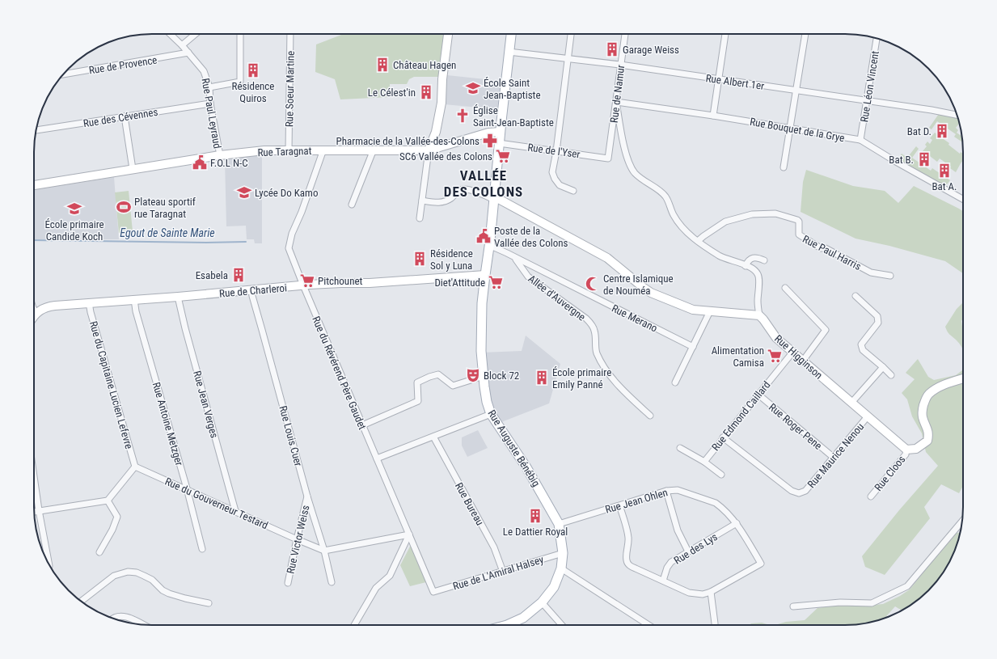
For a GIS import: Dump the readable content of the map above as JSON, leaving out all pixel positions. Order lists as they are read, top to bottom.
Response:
{
  "streets": {
    "main road": ["Rue Auguste Bénébig"],
    "street": [
      "Rue de Provence",
      "Rue Albert 1er",
      "Rue Léon Vincent",
      "Rue Soeur Martine",
      "Rue de Namur",
      "Rue Paul Leyraud",
      "Rue des Cévennes",
      "Rue Bouquet de la Grye",
      "Rue de l'Yser",
      "Rue Taragnat",
      "Rue Paul Harris",
      "Rue de Charleroi",
      "Allée d'Auvergne",
      "Rue Merano",
      "Rue Higginson",
      "Rue du Révérend Père Gaudet",
      "Rue du Capitaine Lucien Lefevre",
      "Rue Jean Verges",
      "Rue Edmond Caillard",
      "Rue Antoine Metzger",
      "Rue Roger Pene",
      "Rue Louis Cuer",
      "Rue Maurice Nenou",
      "Rue Cloos",
      "Rue Jean Ohlen",
      "Rue du Gouverneur Testard",
      "Rue Bureau",
      "Rue Victor Weiss",
      "Rue des Lys",
      "Rue de L'Amiral Halsey"
    ]
  },
  "crossings": [
    ["Rue de Provence", "Rue Paul Leyraud"],
    ["Rue Albert 1er", "Rue Léon Vincent"],
    ["Rue Albert 1er", "Rue de Namur"],
    ["Rue Albert 1er", "Rue Auguste Bénébig"],
    ["Rue Léon Vincent", "Rue Bouquet de la Grye"],
    ["Rue Soeur Martine", "Rue Taragnat"],
    ["Rue de Namur", "Rue Bouquet de la Grye"],
    ["Rue de Namur", "Rue de l'Yser"],
    ["Rue Paul Leyraud", "Rue des Cévennes"],
    ["Rue Paul Leyraud", "Rue Taragnat"],
    ["Rue de l'Yser", "Rue Auguste Bénébig"],
    ["Rue Taragnat", "Rue du Révérend Père Gaudet"],
    ["Rue Taragnat", "Rue Auguste Bénébig"],
    ["Rue de Charleroi", "Rue du Révérend Père Gaudet"],
    ["Rue de Charleroi", "Rue du Capitaine Lucien Lefevre"],
    ["Rue de Charleroi", "Rue Jean Verges"],
    ["Rue de Charleroi", "Rue Antoine Metzger"],
    ["Rue de Charleroi", "Rue Louis Cuer"],
    ["Rue de Charleroi", "Rue Auguste Bénébig"],
    ["Allée d'Auvergne", "Rue Merano"],
    ["Rue Merano", "Rue Auguste Bénébig"],
    ["Rue Higginson", "Rue Edmond Caillard"],
    ["Rue Higginson", "Rue Maurice Nenou"],
    ["Rue Higginson", "Rue Cloos"],
    ["Rue du Révérend Père Gaudet", "Rue de L'Amiral Halsey"],
    ["Rue du Capitaine Lucien Lefevre", "Rue du Gouverneur Testard"],
    ["Rue Jean Verges", "Rue du Gouverneur Testard"],
    ["Rue Edmond Caillard", "Rue Roger Pene"],
    ["Rue Edmond Caillard", "Rue Maurice Nenou"],
    ["Rue Antoine Metzger", "Rue du Gouverneur Testard"],
    ["Rue Roger Pene", "Rue Maurice Nenou"],
    ["Rue Louis Cuer", "Rue du Gouverneur Testard"],
    ["Rue Louis Cuer", "Rue Victor Weiss"],
    ["Rue Auguste Bénébig", "Rue Jean Ohlen"],
    ["Rue Auguste Bénébig", "Rue de L'Amiral Halsey"],
    ["Rue Jean Ohlen", "Rue des Lys"],
    ["Rue du Gouverneur Testard", "Rue Victor Weiss"],
    ["Rue Bureau", "Rue de L'Amiral Halsey"]
  ],
  "districts": ["VALLÉE DES COLONS"],
  "water": ["Egout de Sainte Marie"],
  "places": {
    "building": [
      "Garage Weiss",
      "Château Hagen",
      "Résidence Quiros",
      "Le Célest'in",
      "Bat D.",
      "Bat B.",
      "Bat A.",
      "Résidence Sol y Luna",
      "Esabela",
      "École primaire Emily Panné",
      "Le Dattier Royal"
    ],
    "school or university": ["École Saint Jean-Baptiste", "Lycée Do Kamo", "École primaire Candide Koch"],
    "church": ["Église Saint-Jean-Baptiste"],
    "pharmacy": ["Pharmacie de la Vallée-des-Colons"],
    "supermarket": [
      "SC6 Vallée des Colons",
      "Pitchounet",
      "Diet'Attitude",
      "Alimentation Camisa"
    ],
    "public building": ["F.O.L N-C", "Poste de la Vallée des Colons"],
    "sports": ["Plateau sportif rue Taragnat"],
    "mosque": ["Centre Islamique de Nouméa"],
    "theatre": ["Block 72"]
  }
}
